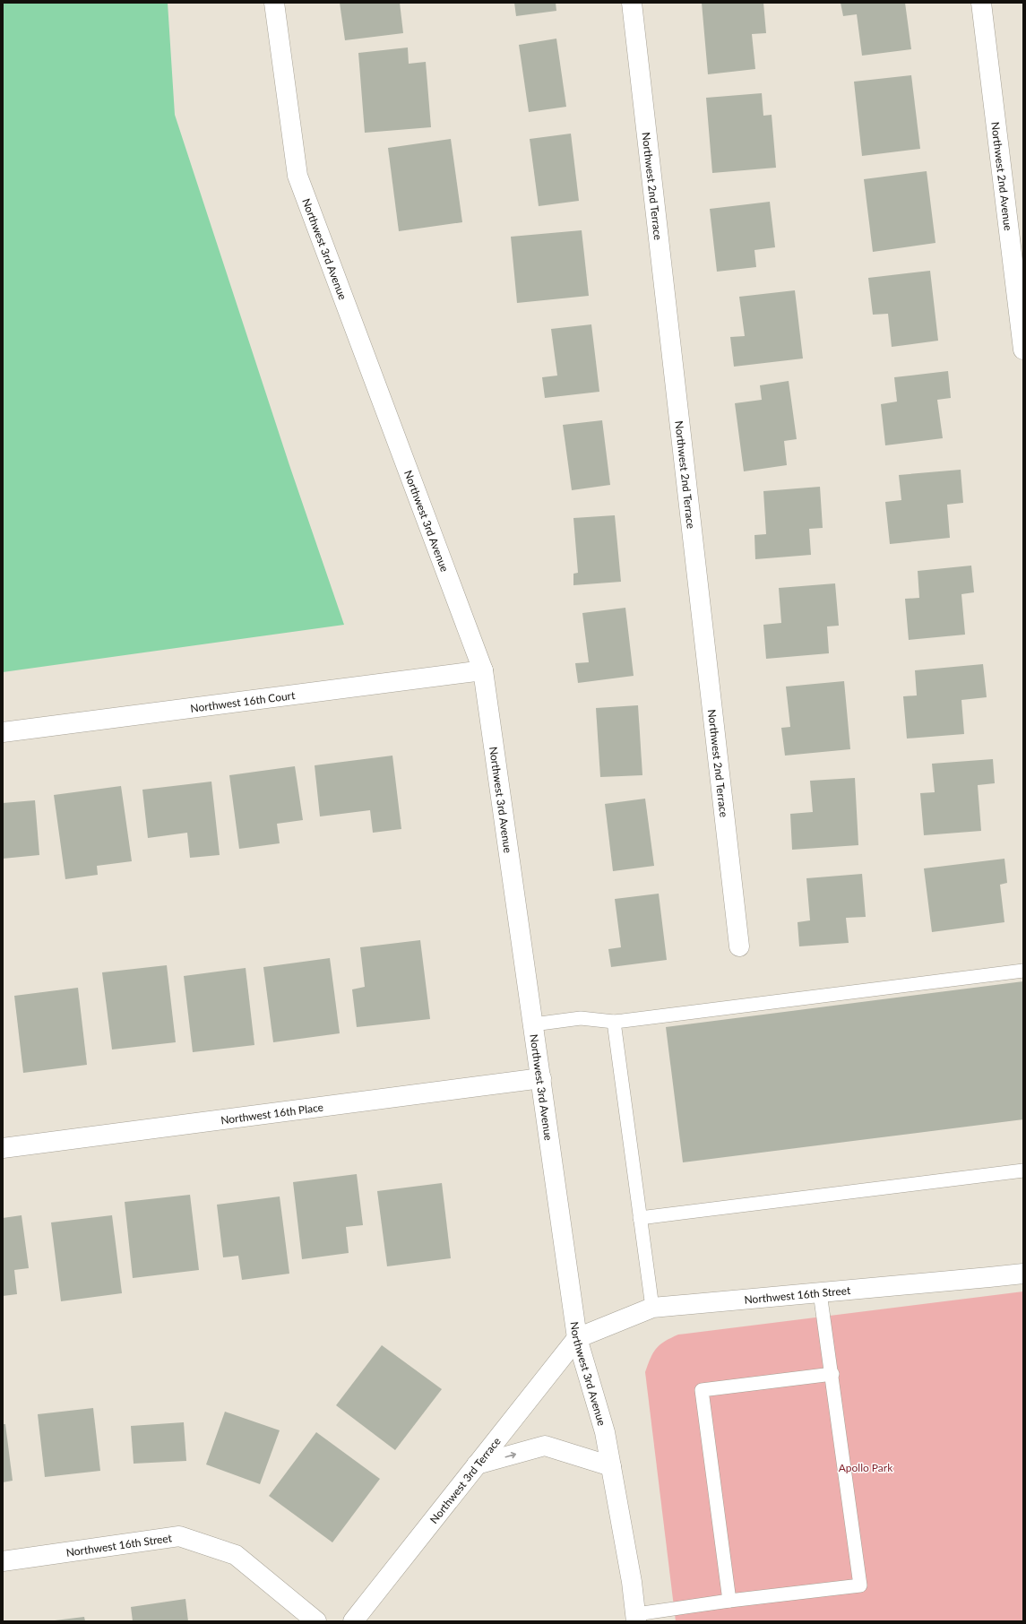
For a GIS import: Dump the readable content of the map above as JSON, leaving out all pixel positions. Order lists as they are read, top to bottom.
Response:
{
  "streets": {
    "street": [
      "Northwest 2nd Avenue",
      "Northwest 2nd Terrace",
      "Northwest 3rd Avenue",
      "Northwest 16th Court",
      "Northwest 16th Place",
      "Northwest 16th Street",
      "Northwest 3rd Terrace"
    ]
  },
  "crossings": [
    ["Northwest 3rd Avenue", "Northwest 16th Court"],
    ["Northwest 3rd Avenue", "Northwest 16th Place"],
    ["Northwest 3rd Avenue", "Northwest 16th Street"],
    ["Northwest 3rd Avenue", "Northwest 3rd Terrace"],
    ["Northwest 16th Street", "Northwest 3rd Terrace"]
  ],
  "parks": ["Apollo Park"]
}
